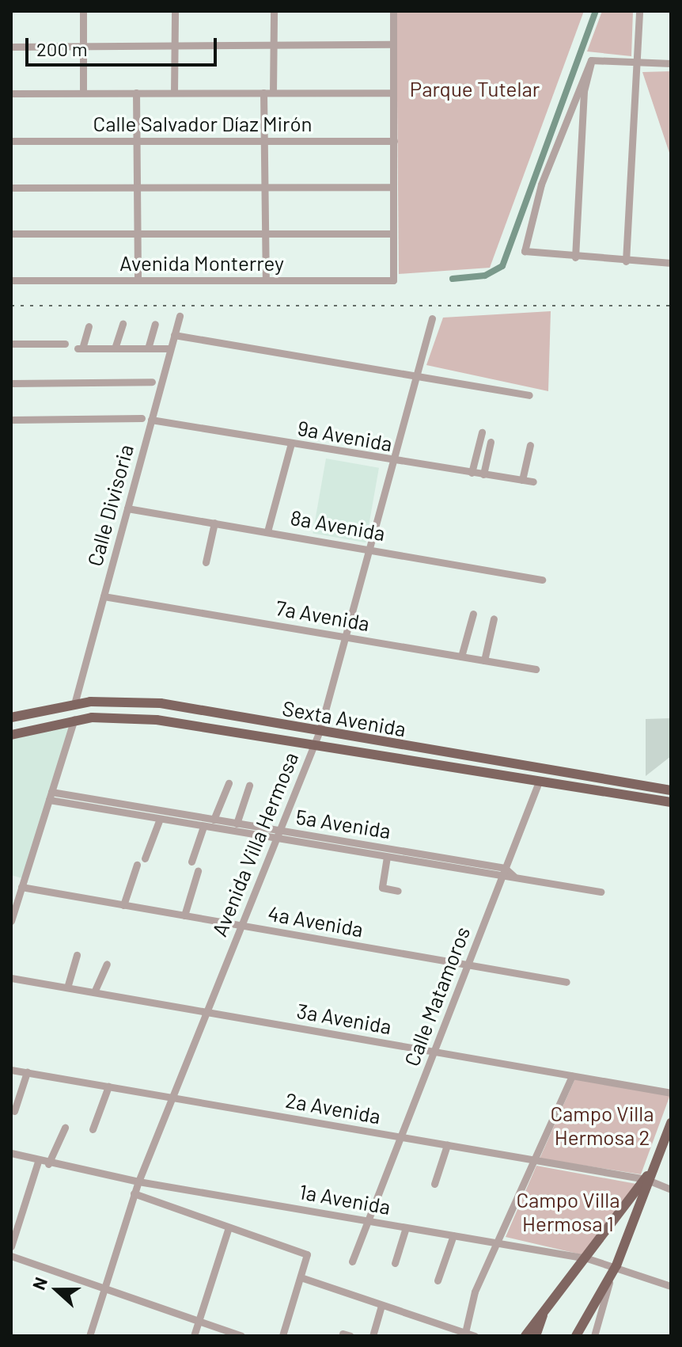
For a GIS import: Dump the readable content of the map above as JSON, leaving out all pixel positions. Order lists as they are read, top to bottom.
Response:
{
  "streets": {
    "main road": ["Sexta Avenida"],
    "street": [
      "Calle Salvador Díaz Mirón",
      "Avenida Monterrey",
      "9a Avenida",
      "Calle Divisoria",
      "8a Avenida",
      "7a Avenida",
      "5a Avenida",
      "Avenida Villa Hermosa",
      "4a Avenida",
      "Calle Matamoros",
      "3a Avenida",
      "2a Avenida",
      "1a Avenida"
    ]
  },
  "crossings": [
    ["9a Avenida", "Calle Divisoria"],
    ["9a Avenida", "Avenida Villa Hermosa"],
    ["Calle Divisoria", "8a Avenida"],
    ["Calle Divisoria", "7a Avenida"],
    ["Calle Divisoria", "Sexta Avenida"],
    ["8a Avenida", "Avenida Villa Hermosa"],
    ["7a Avenida", "Avenida Villa Hermosa"],
    ["Sexta Avenida", "Avenida Villa Hermosa"],
    ["Sexta Avenida", "Calle Matamoros"],
    ["5a Avenida", "Avenida Villa Hermosa"],
    ["5a Avenida", "Calle Matamoros"],
    ["Avenida Villa Hermosa", "4a Avenida"],
    ["Avenida Villa Hermosa", "3a Avenida"],
    ["Avenida Villa Hermosa", "2a Avenida"],
    ["Avenida Villa Hermosa", "1a Avenida"],
    ["4a Avenida", "Calle Matamoros"],
    ["Calle Matamoros", "3a Avenida"],
    ["Calle Matamoros", "2a Avenida"],
    ["Calle Matamoros", "1a Avenida"]
  ],
  "parks": ["Parque Tutelar", "Campo Villa Hermosa 2", "Campo Villa Hermosa 1"],
  "scale_bar": "200 m",
  "north": "left"
}
